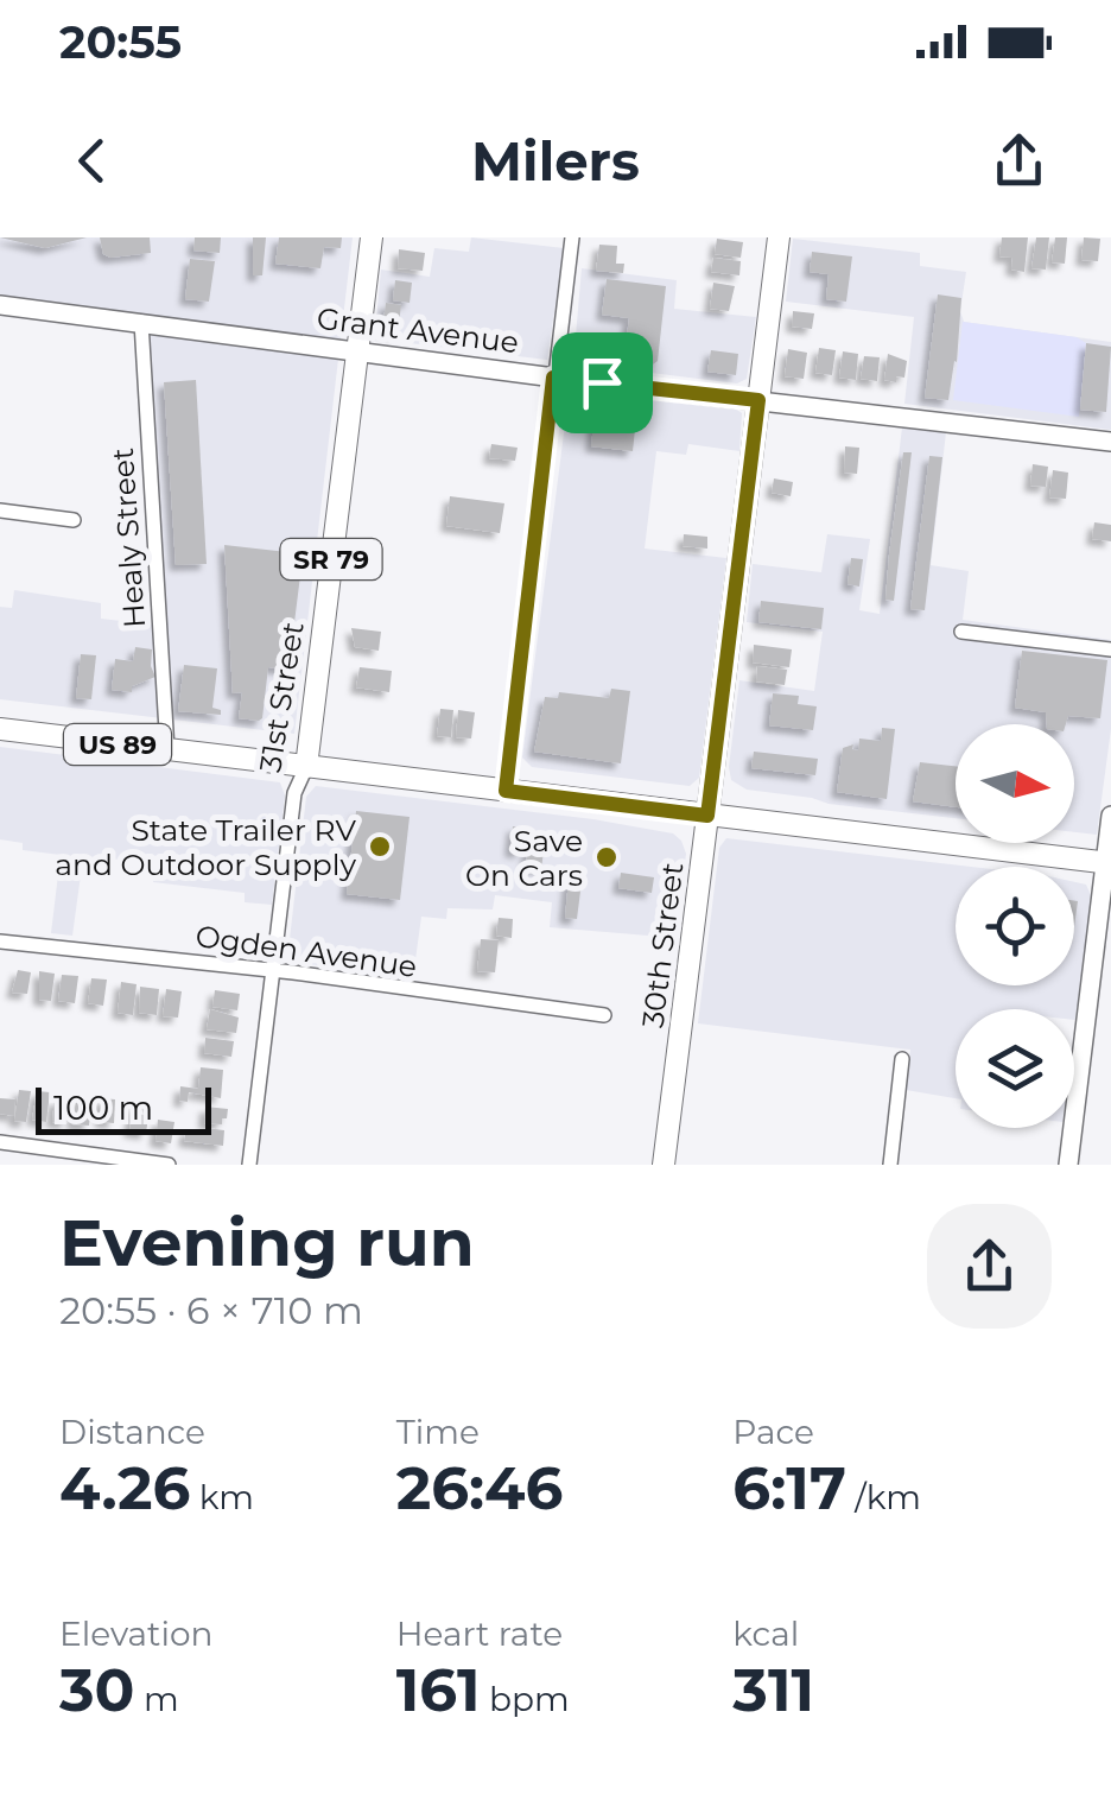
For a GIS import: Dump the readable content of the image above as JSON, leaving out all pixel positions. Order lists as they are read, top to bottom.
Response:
{
  "streets": {
    "main road": [
      "SR 79",
      "31st Street",
      "US 89",
      "30th Street"
    ],
    "street": ["Grant Avenue", "Healy Street", "Ogden Avenue"]
  },
  "crossings": [
    ["Grant Avenue", "Healy Street"],
    ["Grant Avenue", "31st Street"],
    ["Grant Avenue", "30th Street"],
    ["Healy Street", "US 89"],
    ["31st Street", "US 89"],
    ["31st Street", "Ogden Avenue"],
    ["US 89", "30th Street"]
  ],
  "places": ["State Trailer RV and Outdoor Supply", "Save On Cars"],
  "scale_bar": "100 m",
  "north": "right",
  "page": {
    "status": "20:55",
    "header": "Milers",
    "scale": "100 m",
    "heading": ["Evening run", "20:55 · 6 × 710 m"],
    "stats": [
      ["Distance", "4.26 km"],
      ["Time", "26:46"],
      ["Pace", "6:17 /km"],
      ["Elevation", "30 m"],
      ["Heart rate", "161 bpm"],
      ["kcal", "311"]
    ]
  }
}
